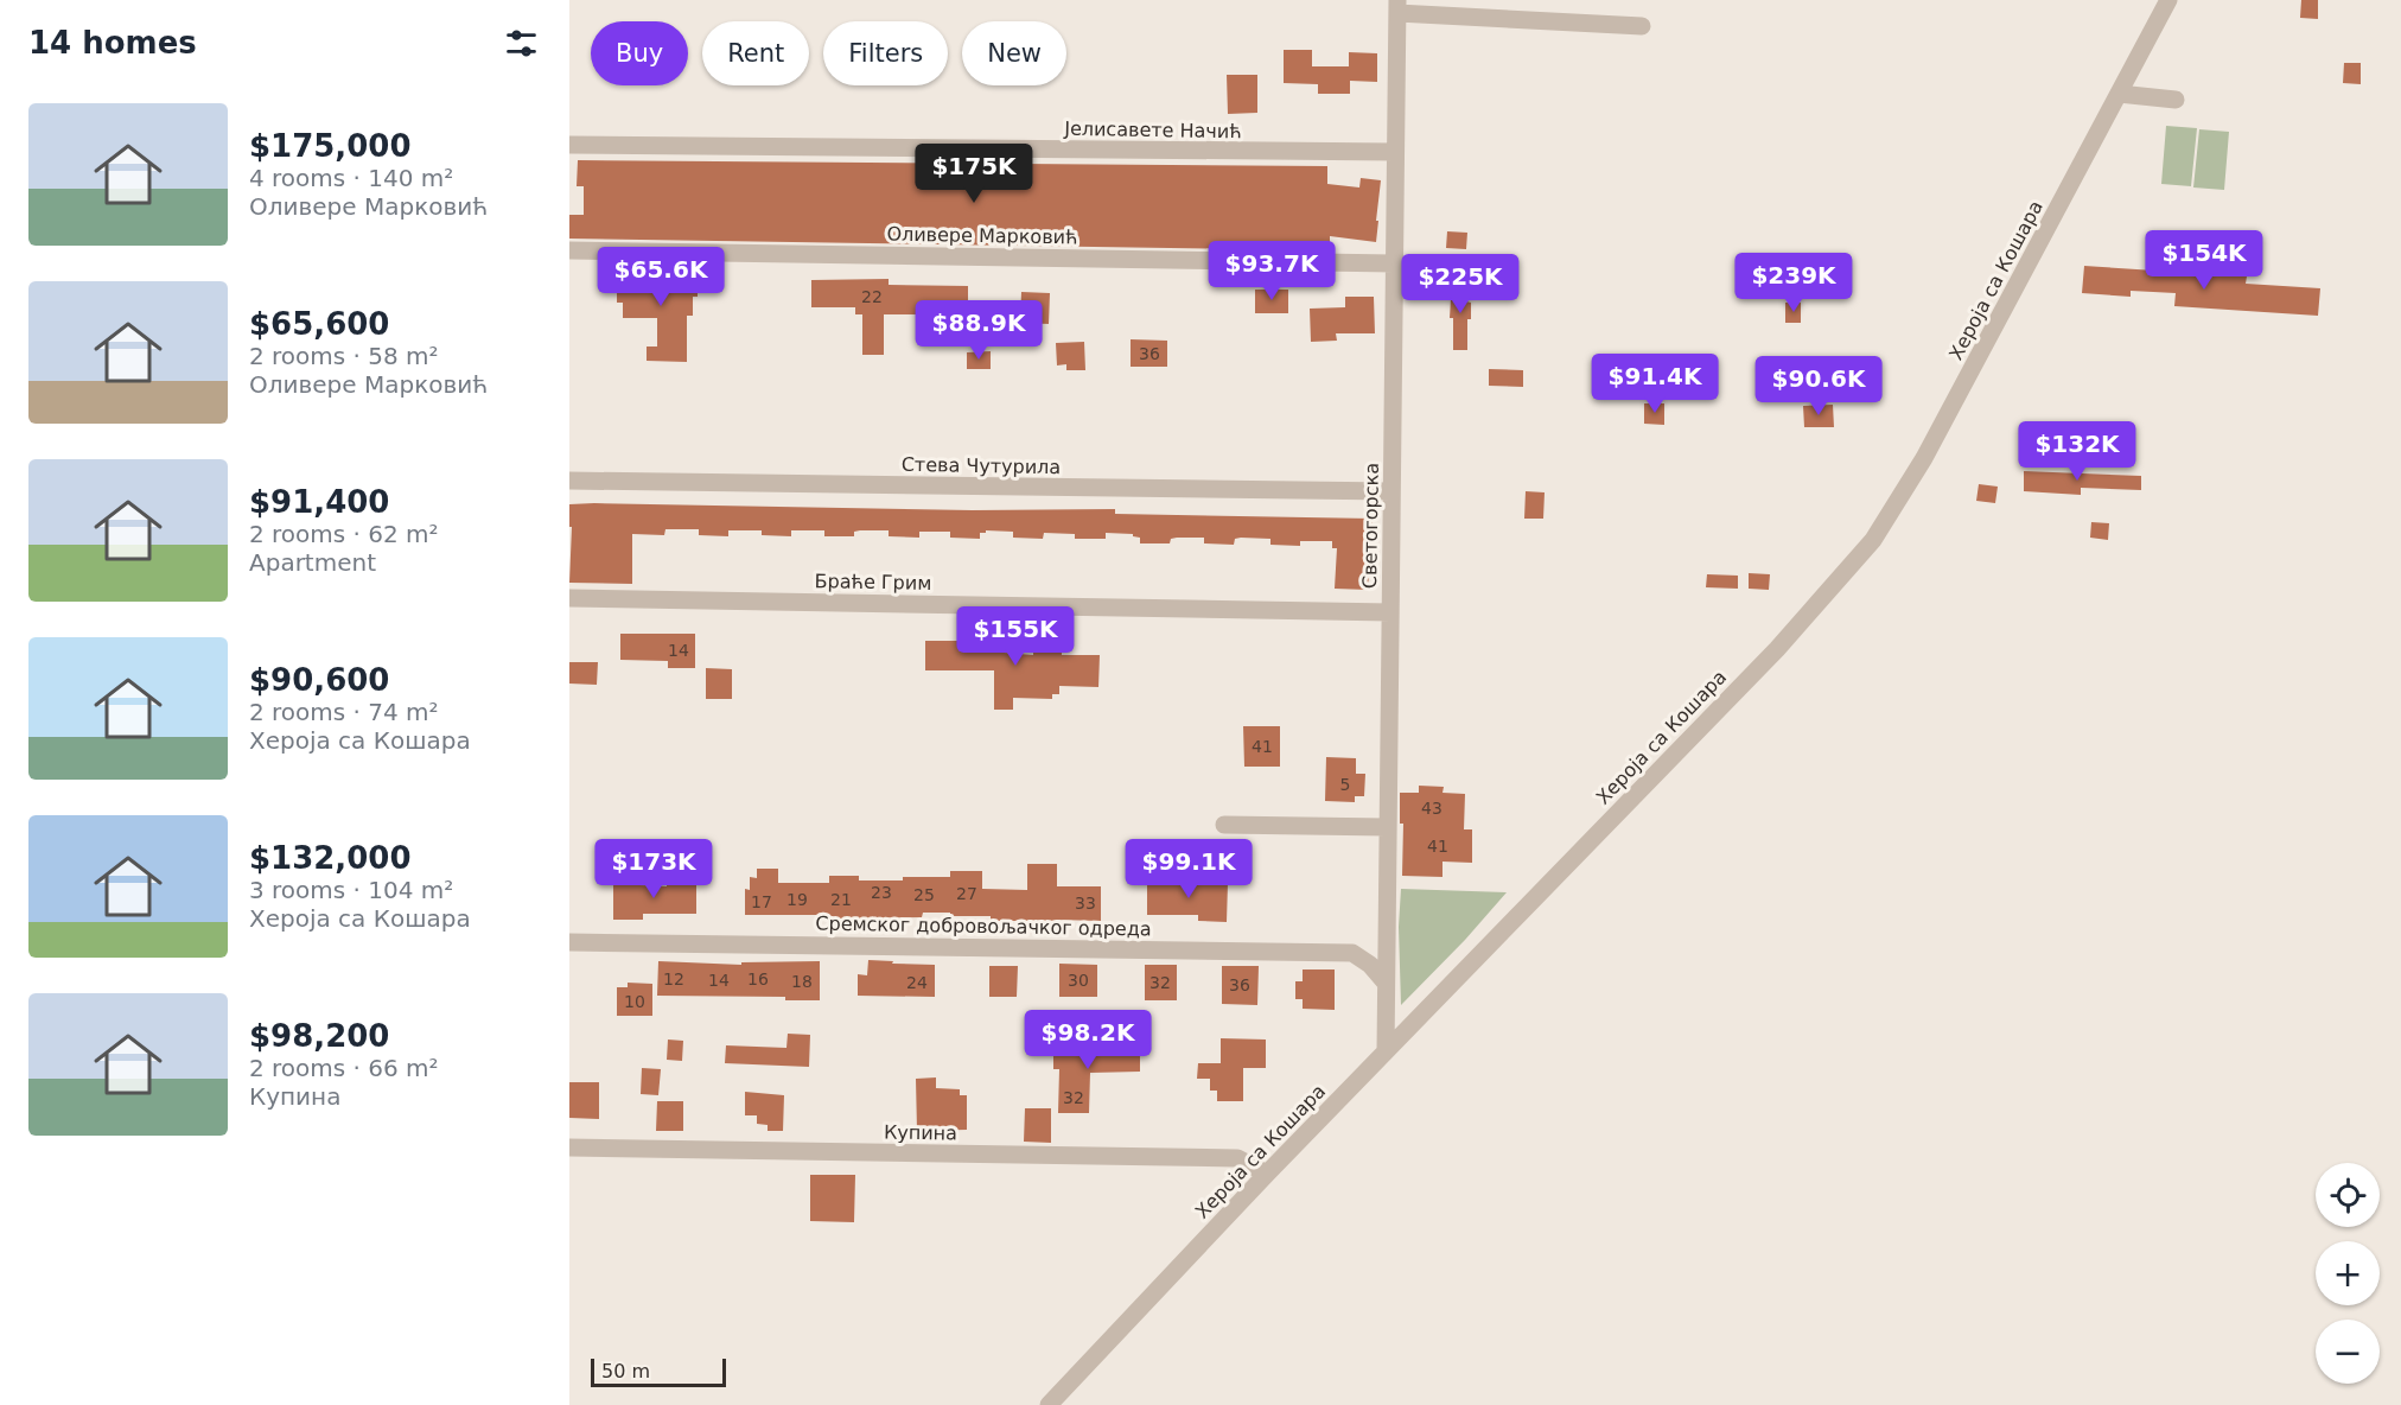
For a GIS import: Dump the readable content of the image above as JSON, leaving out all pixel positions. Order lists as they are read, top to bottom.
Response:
{
  "streets": {
    "street": [
      "Јелисавете Начић",
      "Оливере Марковић",
      "Хероја са Кошара",
      "Стева Чутурила",
      "Светогорска",
      "Браће Грим",
      "Сремског добровољачког одреда",
      "Купина"
    ]
  },
  "crossings": [
    ["Јелисавете Начић", "Светогорска"],
    ["Оливере Марковић", "Светогорска"],
    ["Хероја са Кошара", "Светогорска"],
    ["Хероја са Кошара", "Купина"],
    ["Стева Чутурила", "Светогорска"],
    ["Светогорска", "Браће Грим"],
    ["Светогорска", "Сремског добровољачког одреда"]
  ],
  "house_numbers": [
    "22",
    "36",
    "14",
    "41",
    "5",
    "43",
    "41",
    "23",
    "27",
    "25",
    "19",
    "21",
    "17",
    "33",
    "12",
    "16",
    "14",
    "30",
    "18",
    "24",
    "32",
    "36",
    "10",
    "32"
  ],
  "scale_bar": "50 m",
  "page": {
    "heading": "14 homes",
    "chip": [
      "Buy",
      "Rent",
      "Filters",
      "New"
    ],
    "list": [
      {
        "name": "$175,000",
        "note": "4 rooms · 140 m² · Оливере Марковић"
      },
      {
        "name": "$65,600",
        "note": "2 rooms · 58 m² · Оливере Марковић"
      },
      {
        "name": "$91,400",
        "note": "2 rooms · 62 m² · Apartment"
      },
      {
        "name": "$90,600",
        "note": "2 rooms · 74 m² · Хероја са Кошара"
      },
      {
        "name": "$132,000",
        "note": "3 rooms · 104 m² · Хероја са Кошара"
      },
      {
        "name": "$98,200",
        "note": "2 rooms · 66 m² · Купина"
      }
    ],
    "price": [
      "$175K",
      "$154K",
      "$93.7K",
      "$65.6K",
      "$239K",
      "$225K",
      "$88.9K",
      "$91.4K",
      "$90.6K",
      "$132K",
      "$155K",
      "$173K",
      "$99.1K",
      "$98.2K"
    ],
    "map_buttons": ["+", "−"],
    "scale": "50 m"
  }
}
